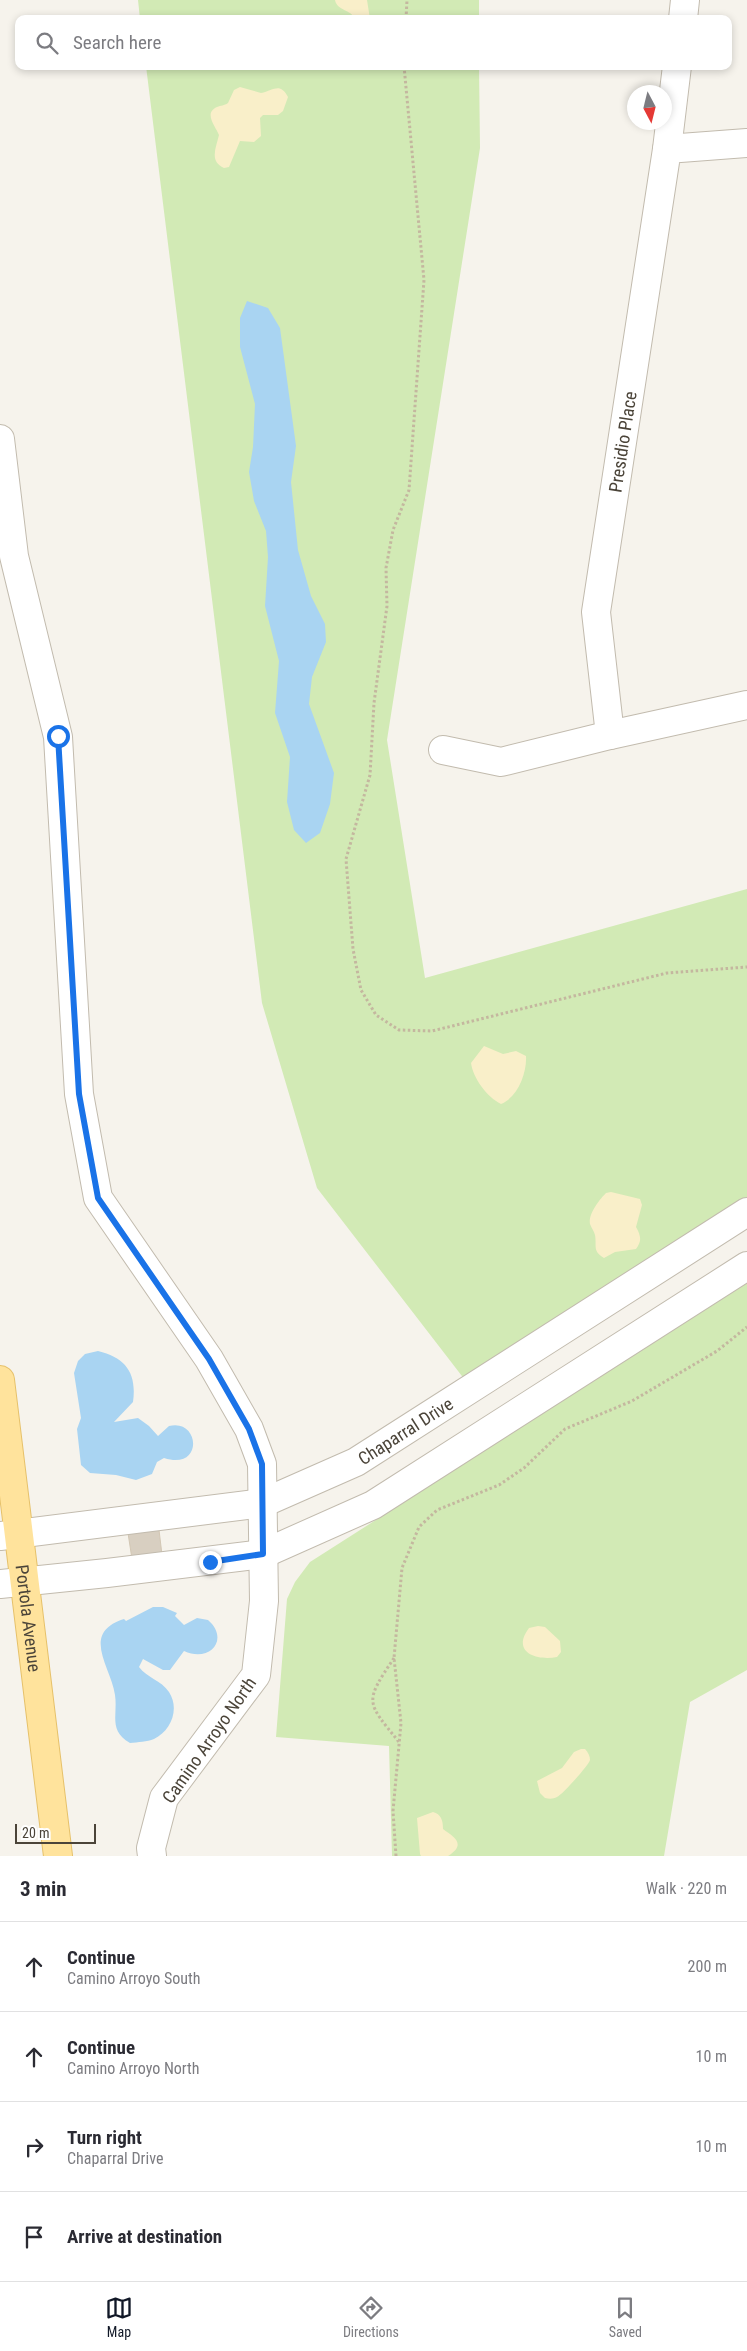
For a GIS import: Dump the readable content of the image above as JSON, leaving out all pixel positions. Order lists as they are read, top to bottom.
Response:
{
  "streets": {
    "main road": ["Portola Avenue"],
    "street": ["Presidio Place", "Chaparral Drive", "Camino Arroyo North"]
  },
  "crossings": [
    ["Chaparral Drive", "Portola Avenue"],
    ["Chaparral Drive", "Camino Arroyo North"]
  ],
  "scale_bar": "20 m",
  "north": "bottom",
  "page": {
    "search": "Search here",
    "scale": "20 m",
    "heading": ["3 min", "Walk · 220 m"],
    "list": [
      ["Continue", "Camino Arroyo South", "200 m"],
      ["Continue", "Camino Arroyo North", "10 m"],
      ["Turn right", "Chaparral Drive", "10 m"],
      "Arrive at destination"
    ],
    "nav": ["Map", "Directions", "Saved"]
  }
}
